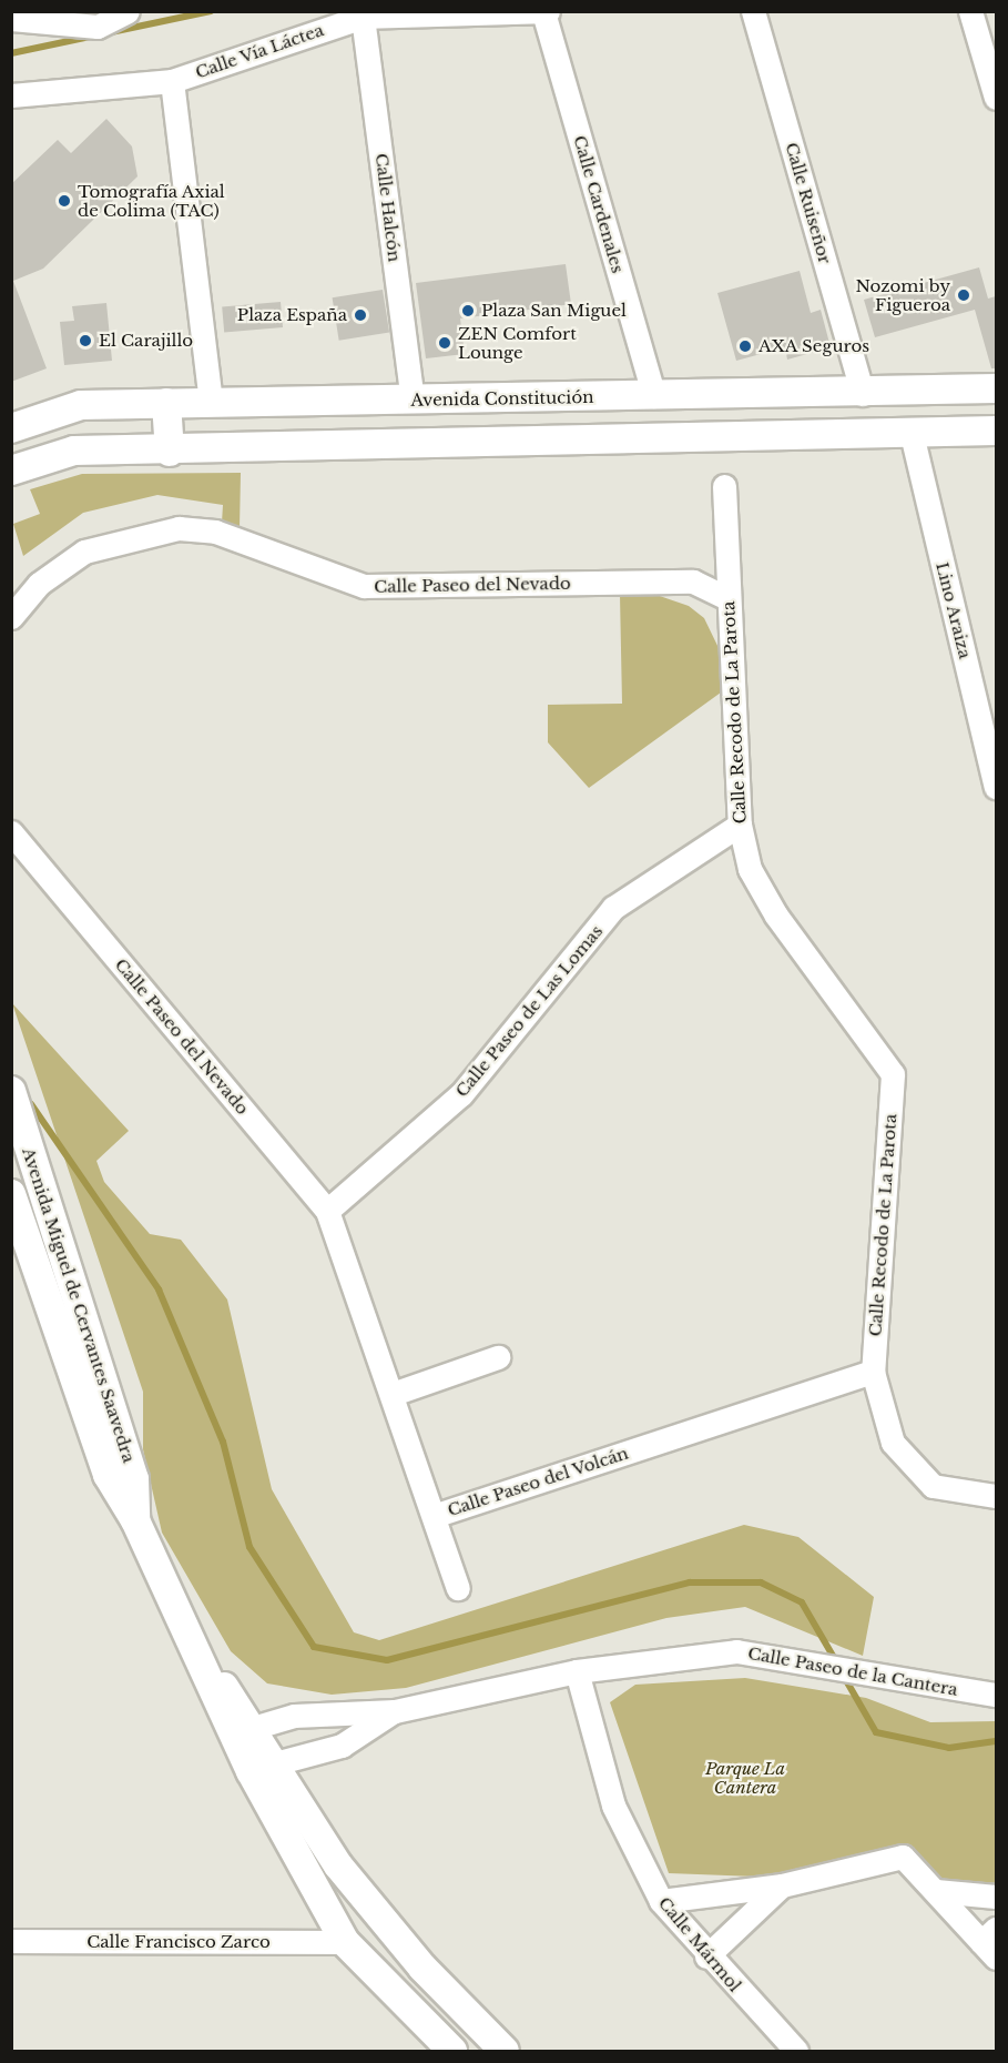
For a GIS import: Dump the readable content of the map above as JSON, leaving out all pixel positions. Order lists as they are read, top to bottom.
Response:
{
  "streets": {
    "street": [
      "Calle Vía Láctea",
      "Calle Ruiseñor",
      "Calle Cardenales",
      "Calle Halcón",
      "Avenida Constitución",
      "Calle Paseo del Nevado",
      "Lino Araiza",
      "Calle Recodo de La Parota",
      "Calle Paseo de Las Lomas",
      "Avenida Miguel de Cervantes Saavedra",
      "Calle Paseo del Volcán",
      "Calle Paseo de la Cantera",
      "Calle Francisco Zarco",
      "Calle Mármol"
    ]
  },
  "crossings": [
    ["Calle Vía Láctea", "Calle Cardenales"],
    ["Calle Vía Láctea", "Calle Halcón"],
    ["Calle Ruiseñor", "Avenida Constitución"],
    ["Calle Cardenales", "Avenida Constitución"],
    ["Calle Halcón", "Avenida Constitución"],
    ["Calle Paseo del Nevado", "Calle Recodo de La Parota"],
    ["Calle Paseo del Nevado", "Calle Paseo de Las Lomas"],
    ["Calle Paseo del Nevado", "Calle Paseo del Volcán"],
    ["Calle Recodo de La Parota", "Calle Paseo de Las Lomas"],
    ["Calle Recodo de La Parota", "Calle Paseo del Volcán"],
    ["Calle Paseo de Las Lomas", "Calle Paseo del Volcán"],
    ["Avenida Miguel de Cervantes Saavedra", "Calle Francisco Zarco"],
    ["Calle Paseo de la Cantera", "Calle Mármol"]
  ],
  "parks": ["Parque La Cantera"],
  "places": [
    "Tomografía Axial de Colima (TAC)",
    "Nozomi by Figueroa",
    "Plaza San Miguel",
    "Plaza España",
    "El Carajillo",
    "ZEN Comfort Lounge",
    "AXA Seguros"
  ]
}
